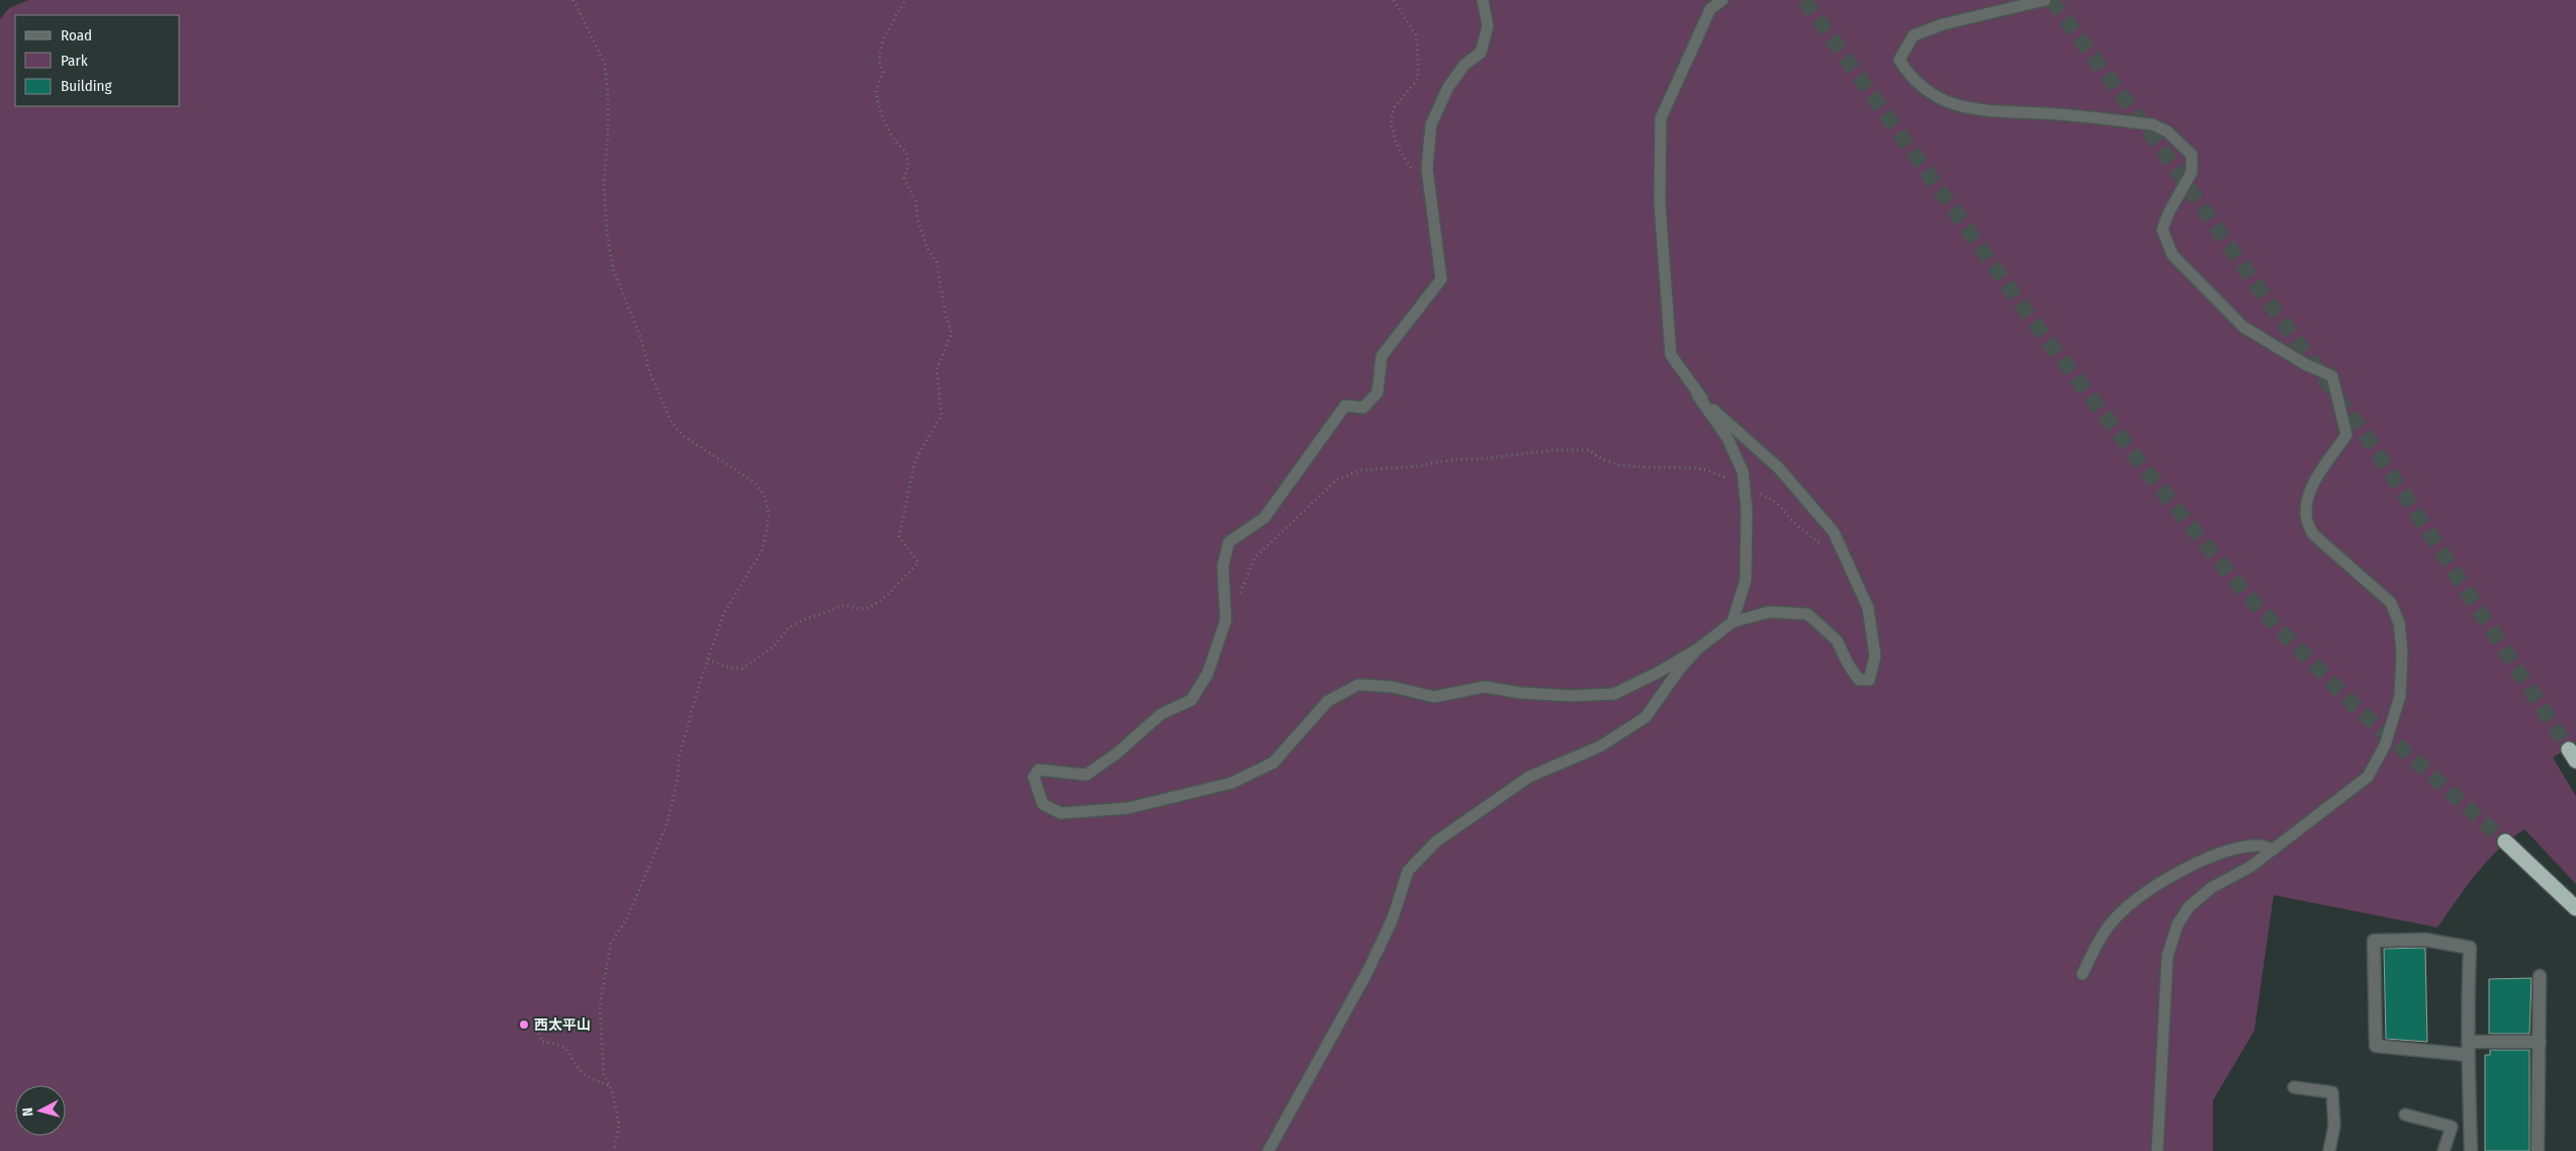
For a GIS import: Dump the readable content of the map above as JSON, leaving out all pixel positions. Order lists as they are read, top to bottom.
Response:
{
  "places": ["西太平山"],
  "legend": ["Road", "Park", "Building"],
  "north": "left"
}
